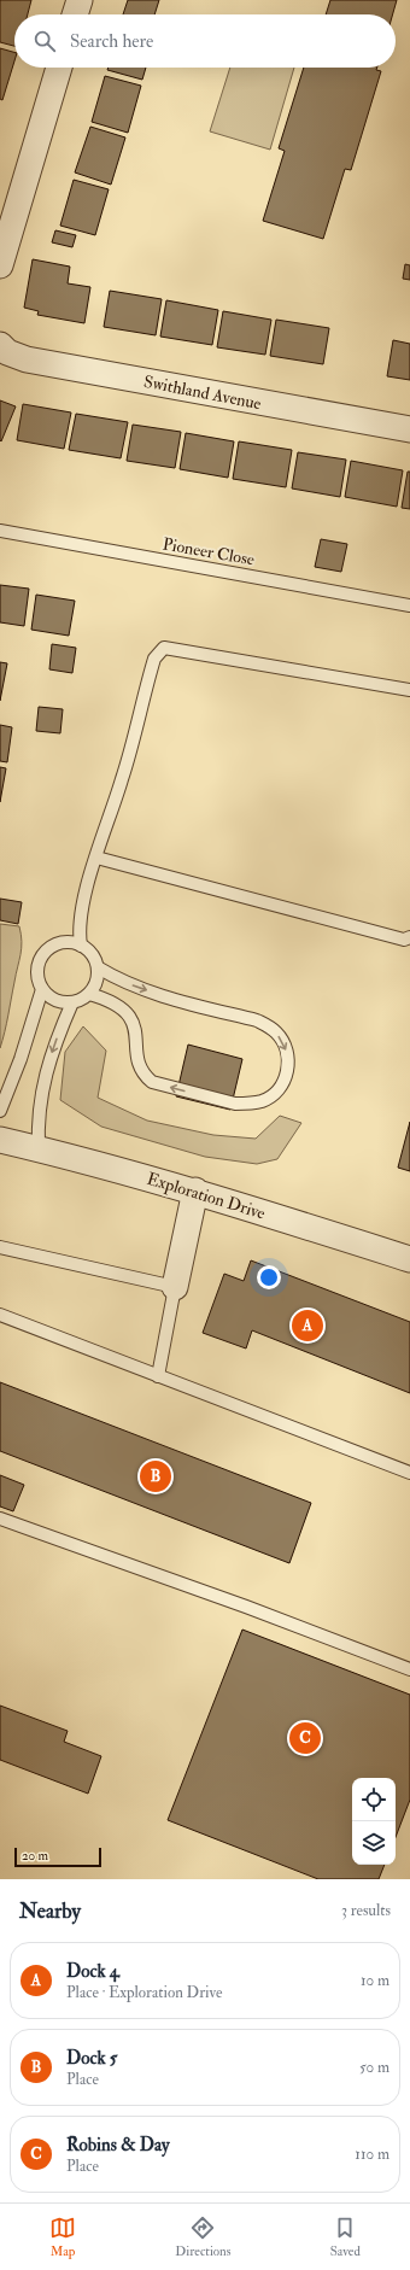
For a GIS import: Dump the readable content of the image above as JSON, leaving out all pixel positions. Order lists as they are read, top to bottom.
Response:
{
  "streets": {
    "street": ["Swithland Avenue", "Exploration Drive"],
    "lane": ["Pioneer Close"]
  },
  "scale_bar": "20 m",
  "page": {
    "search": "Search here",
    "pins": ["A", "B", "C"],
    "scale": "20 m",
    "heading": ["Nearby", "3 results"],
    "list": [
      {
        "mark": "A",
        "name": "Dock 4",
        "note": "Place · Exploration Drive",
        "value": "10 m"
      },
      {
        "mark": "B",
        "name": "Dock 5",
        "note": "Place",
        "value": "50 m"
      },
      {
        "mark": "C",
        "name": "Robins & Day",
        "note": "Place",
        "value": "110 m"
      }
    ],
    "nav": ["Map", "Directions", "Saved"]
  }
}
